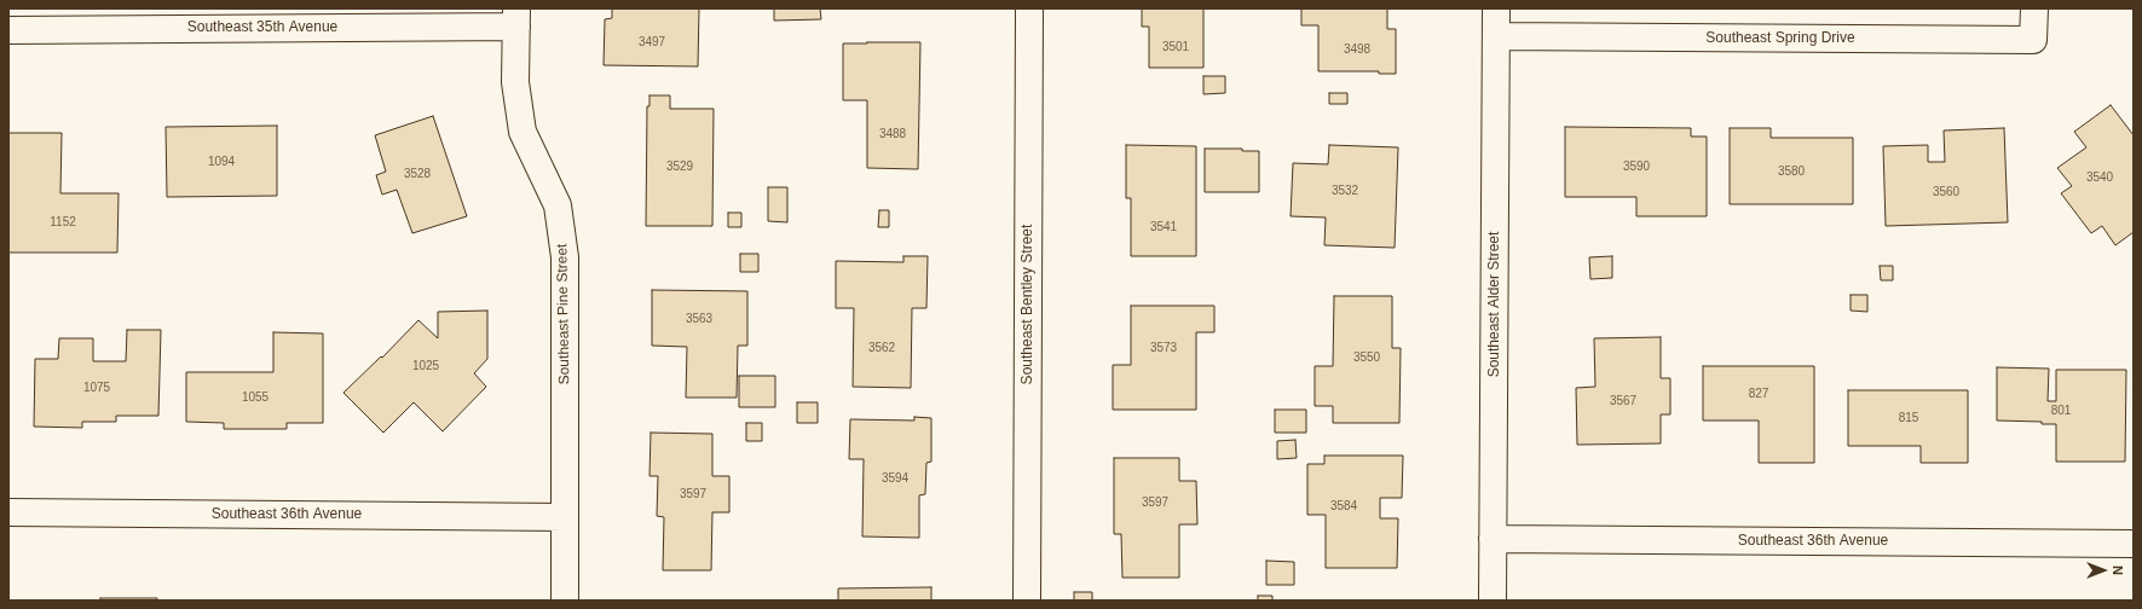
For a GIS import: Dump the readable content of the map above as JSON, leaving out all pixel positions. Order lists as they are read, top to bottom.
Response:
{
  "streets": {
    "street": [
      "Southeast 35th Avenue",
      "Southeast Spring Drive",
      "Southeast Bentley Street",
      "Southeast Alder Street",
      "Southeast Pine Street",
      "Southeast 36th Avenue"
    ]
  },
  "crossings": [
    ["Southeast 35th Avenue", "Southeast Pine Street"],
    ["Southeast Spring Drive", "Southeast Alder Street"],
    ["Southeast Alder Street", "Southeast 36th Avenue"],
    ["Southeast Pine Street", "Southeast 36th Avenue"]
  ],
  "house_numbers": [
    "3497",
    "3501",
    "3498",
    "3488",
    "1094",
    "3529",
    "3590",
    "3580",
    "3528",
    "3540",
    "3532",
    "3560",
    "1152",
    "3541",
    "3563",
    "3562",
    "3573",
    "3550",
    "1025",
    "1075",
    "827",
    "1055",
    "3567",
    "801",
    "815",
    "3594",
    "3597",
    "3597",
    "3584"
  ],
  "north": "right"
}
